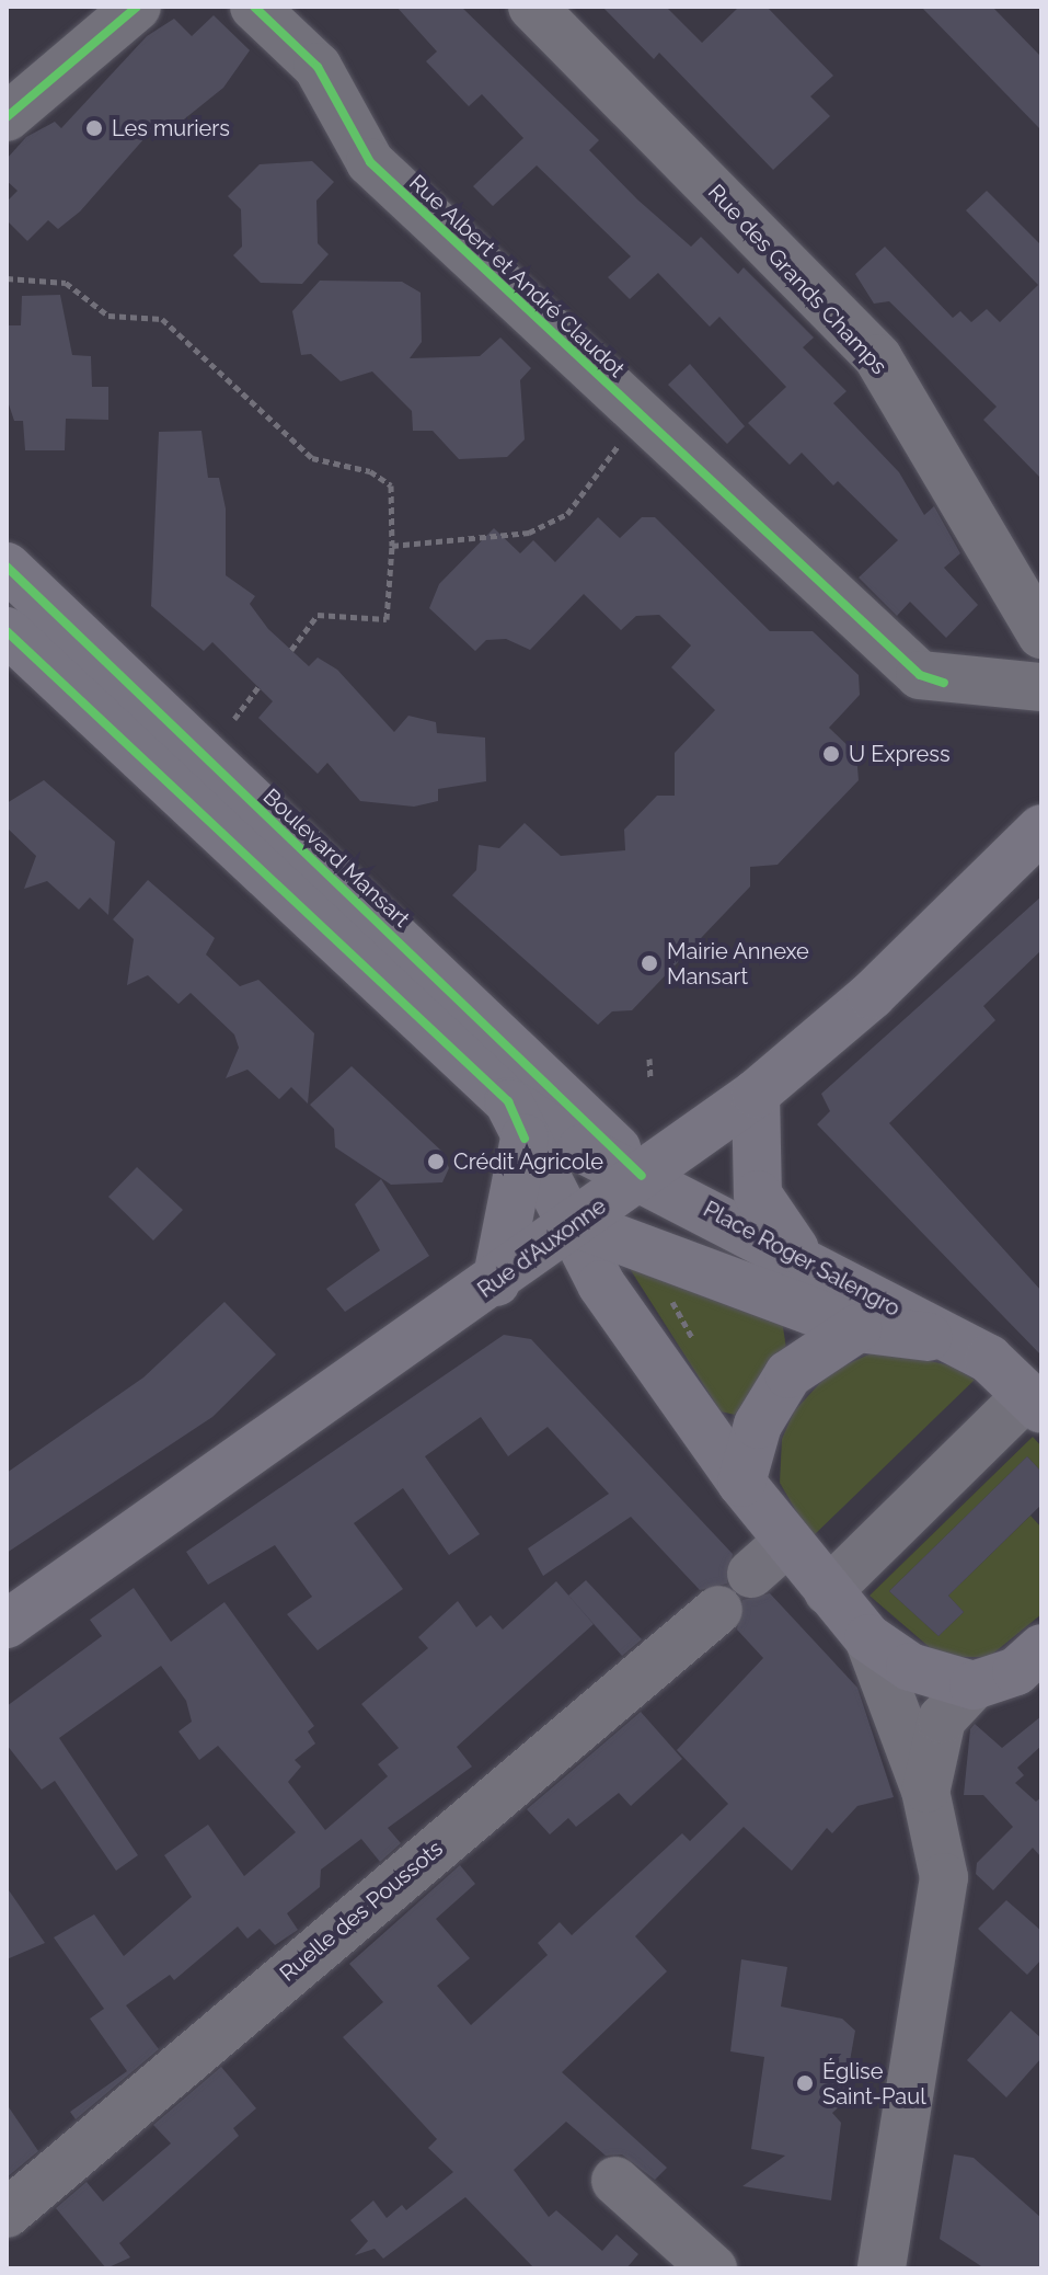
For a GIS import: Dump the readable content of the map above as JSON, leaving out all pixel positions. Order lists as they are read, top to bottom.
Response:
{
  "streets": {
    "main road": ["Boulevard Mansart", "Rue d'Auxonne", "Place Roger Salengro"],
    "street": ["Rue Albert et André Claudot", "Rue des Grands Champs", "Ruelle des Poussots"]
  },
  "crossings": [
    ["Boulevard Mansart", "Rue d'Auxonne"],
    ["Boulevard Mansart", "Place Roger Salengro"],
    ["Rue d'Auxonne", "Place Roger Salengro"]
  ],
  "places": [
    "Les muriers",
    "U Express",
    "Mairie Annexe Mansart",
    "Crédit Agricole",
    "Église Saint-Paul"
  ]
}
